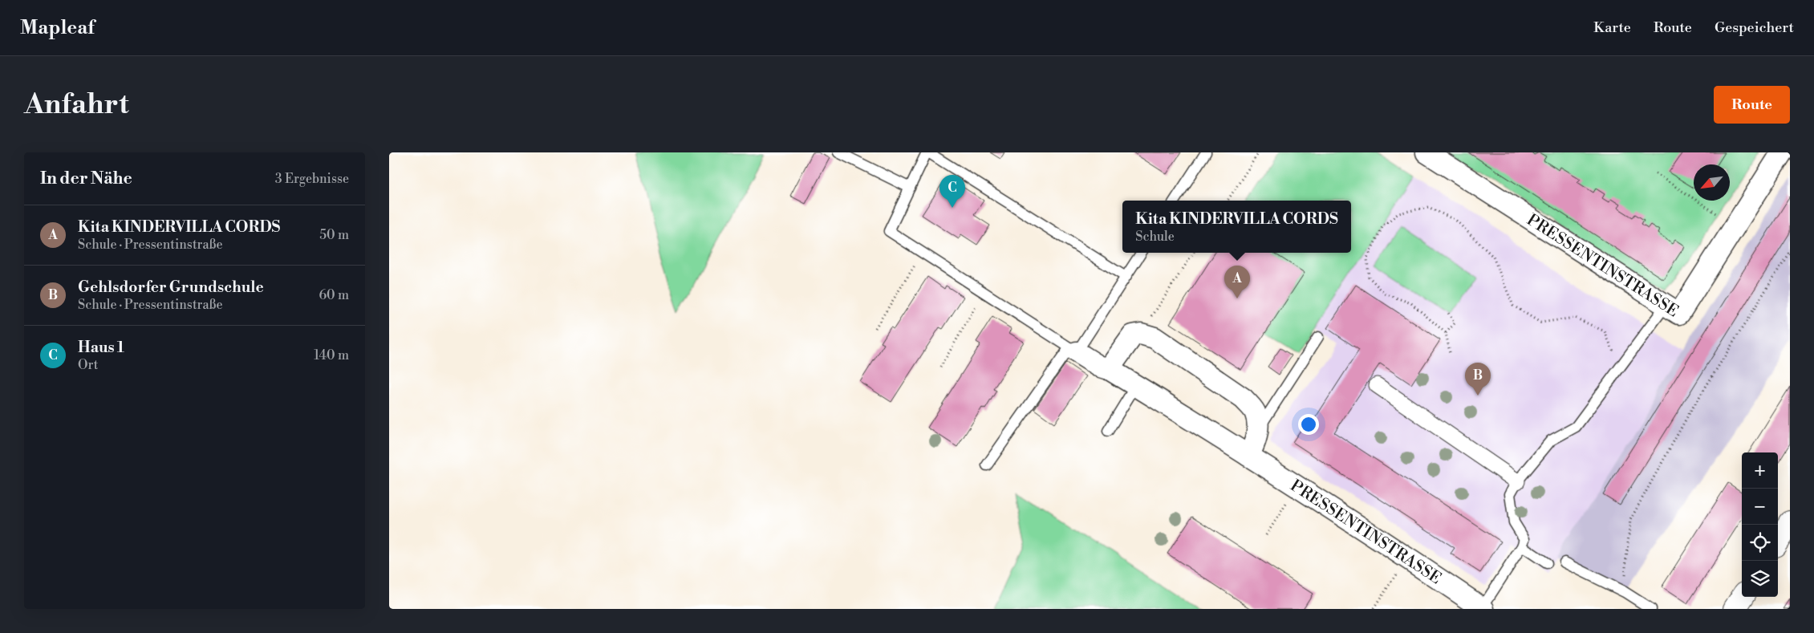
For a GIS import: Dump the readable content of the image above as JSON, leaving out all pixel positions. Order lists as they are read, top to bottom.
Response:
{
  "streets": {
    "street": ["PRESSENTINSTRASSE"]
  },
  "north": "bottom left",
  "page": {
    "header": "Mapleaf",
    "nav": ["Karte", "Route", "Gespeichert"],
    "buttons": "Route",
    "title": "Anfahrt",
    "heading": ["In der Nähe", "3 Ergebnisse"],
    "pins": ["C", "A", "B"],
    "popup": ["Kita KINDERVILLA CORDS", "Schule"],
    "list": [
      {
        "mark": "A",
        "name": "Kita KINDERVILLA CORDS",
        "note": "Schule · Pressentinstraße",
        "value": "50 m"
      },
      {
        "mark": "B",
        "name": "Gehlsdorfer Grundschule",
        "note": "Schule · Pressentinstraße",
        "value": "60 m"
      },
      {
        "mark": "C",
        "name": "Haus 1",
        "note": "Ort",
        "value": "140 m"
      }
    ],
    "map_buttons": ["+", "−"]
  }
}
